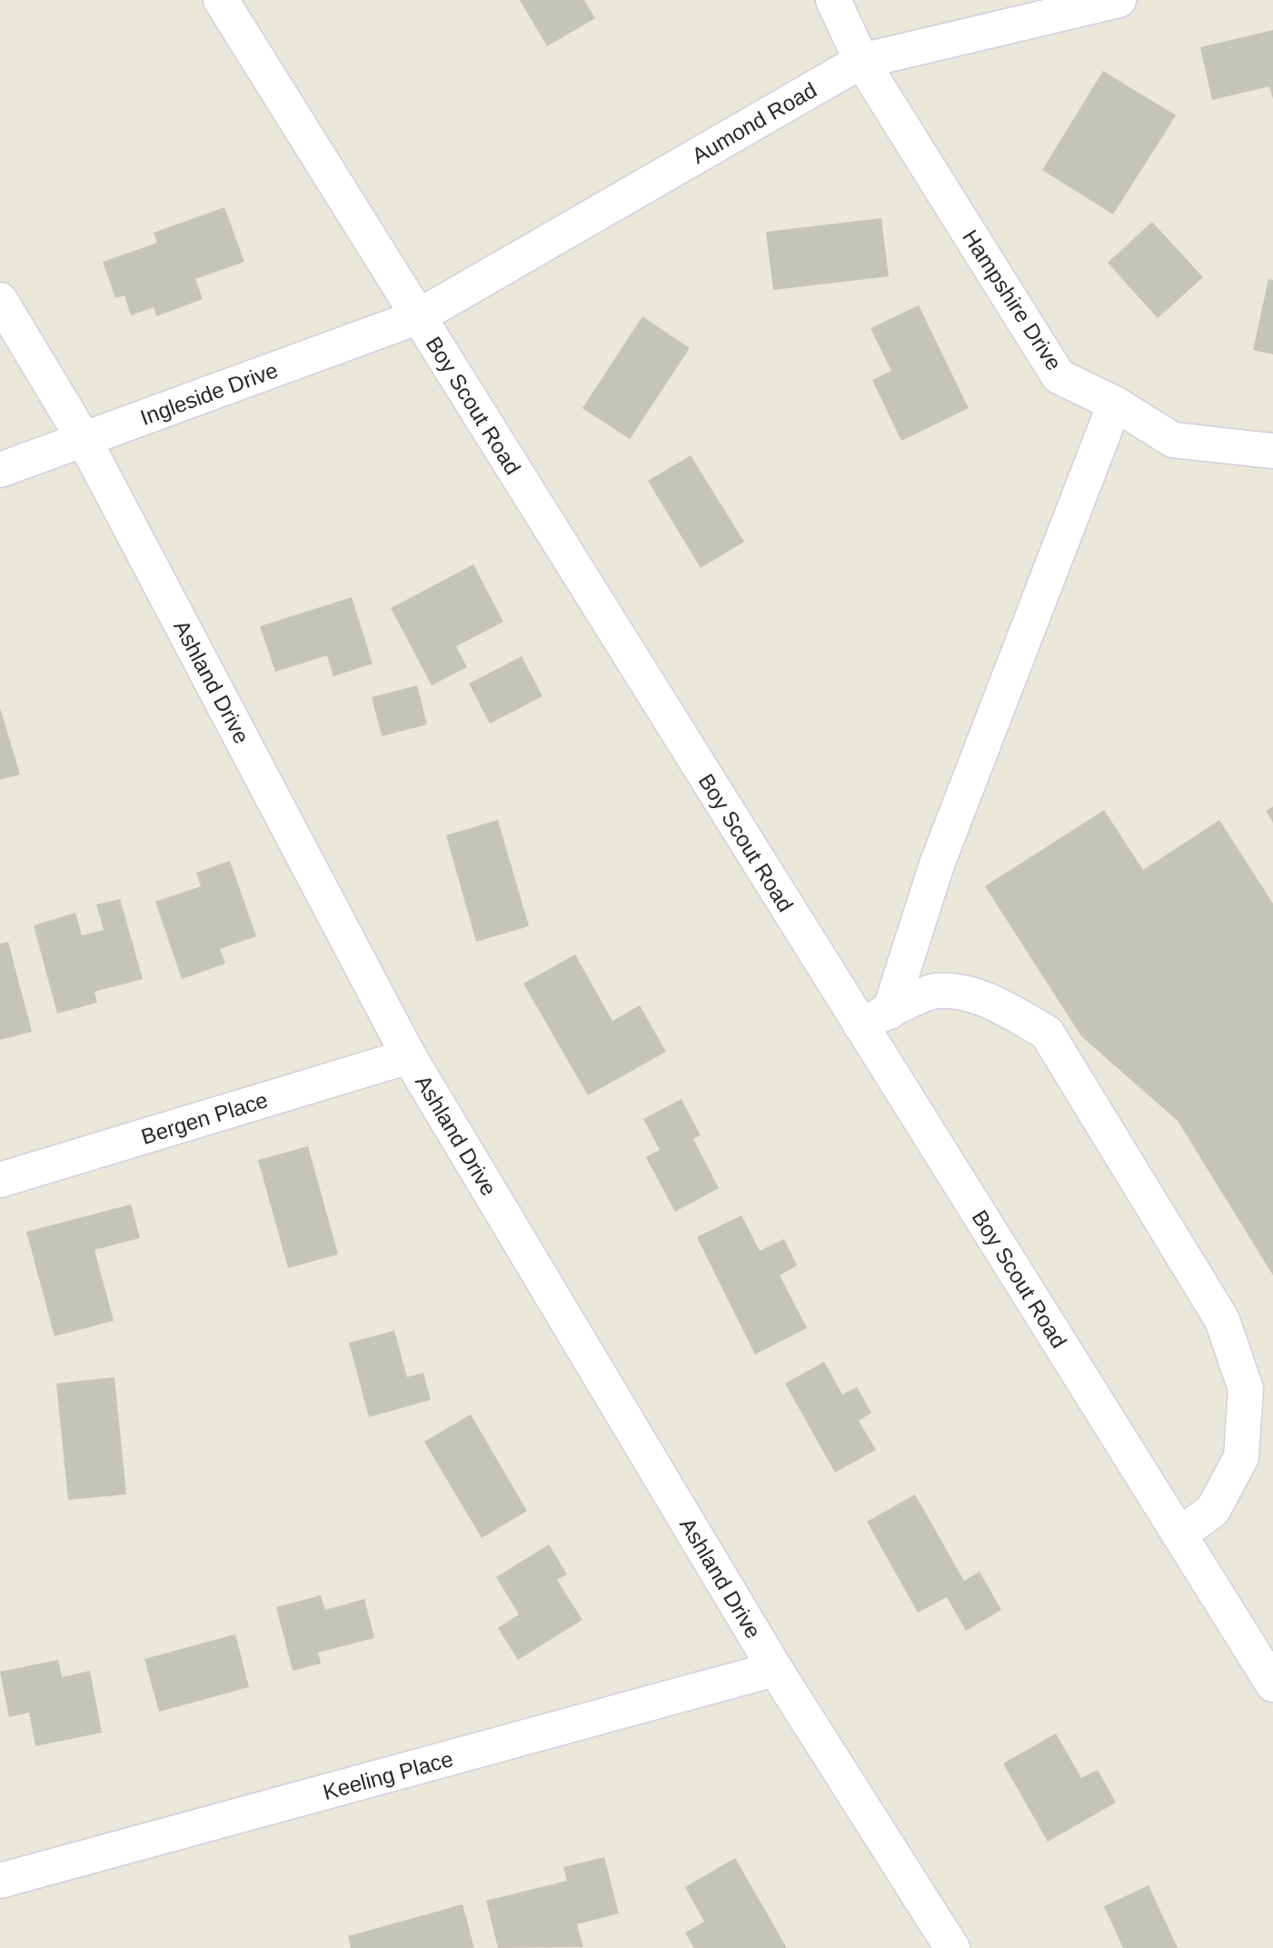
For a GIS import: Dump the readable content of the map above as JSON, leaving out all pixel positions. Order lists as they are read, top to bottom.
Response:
{
  "streets": {
    "street": [
      "Aumond Road",
      "Hampshire Drive",
      "Ingleside Drive",
      "Boy Scout Road",
      "Ashland Drive",
      "Bergen Place",
      "Keeling Place"
    ]
  },
  "crossings": [
    ["Aumond Road", "Hampshire Drive"],
    ["Aumond Road", "Ingleside Drive"],
    ["Aumond Road", "Boy Scout Road"],
    ["Ingleside Drive", "Boy Scout Road"],
    ["Ingleside Drive", "Ashland Drive"],
    ["Ashland Drive", "Bergen Place"],
    ["Ashland Drive", "Keeling Place"]
  ]
}
